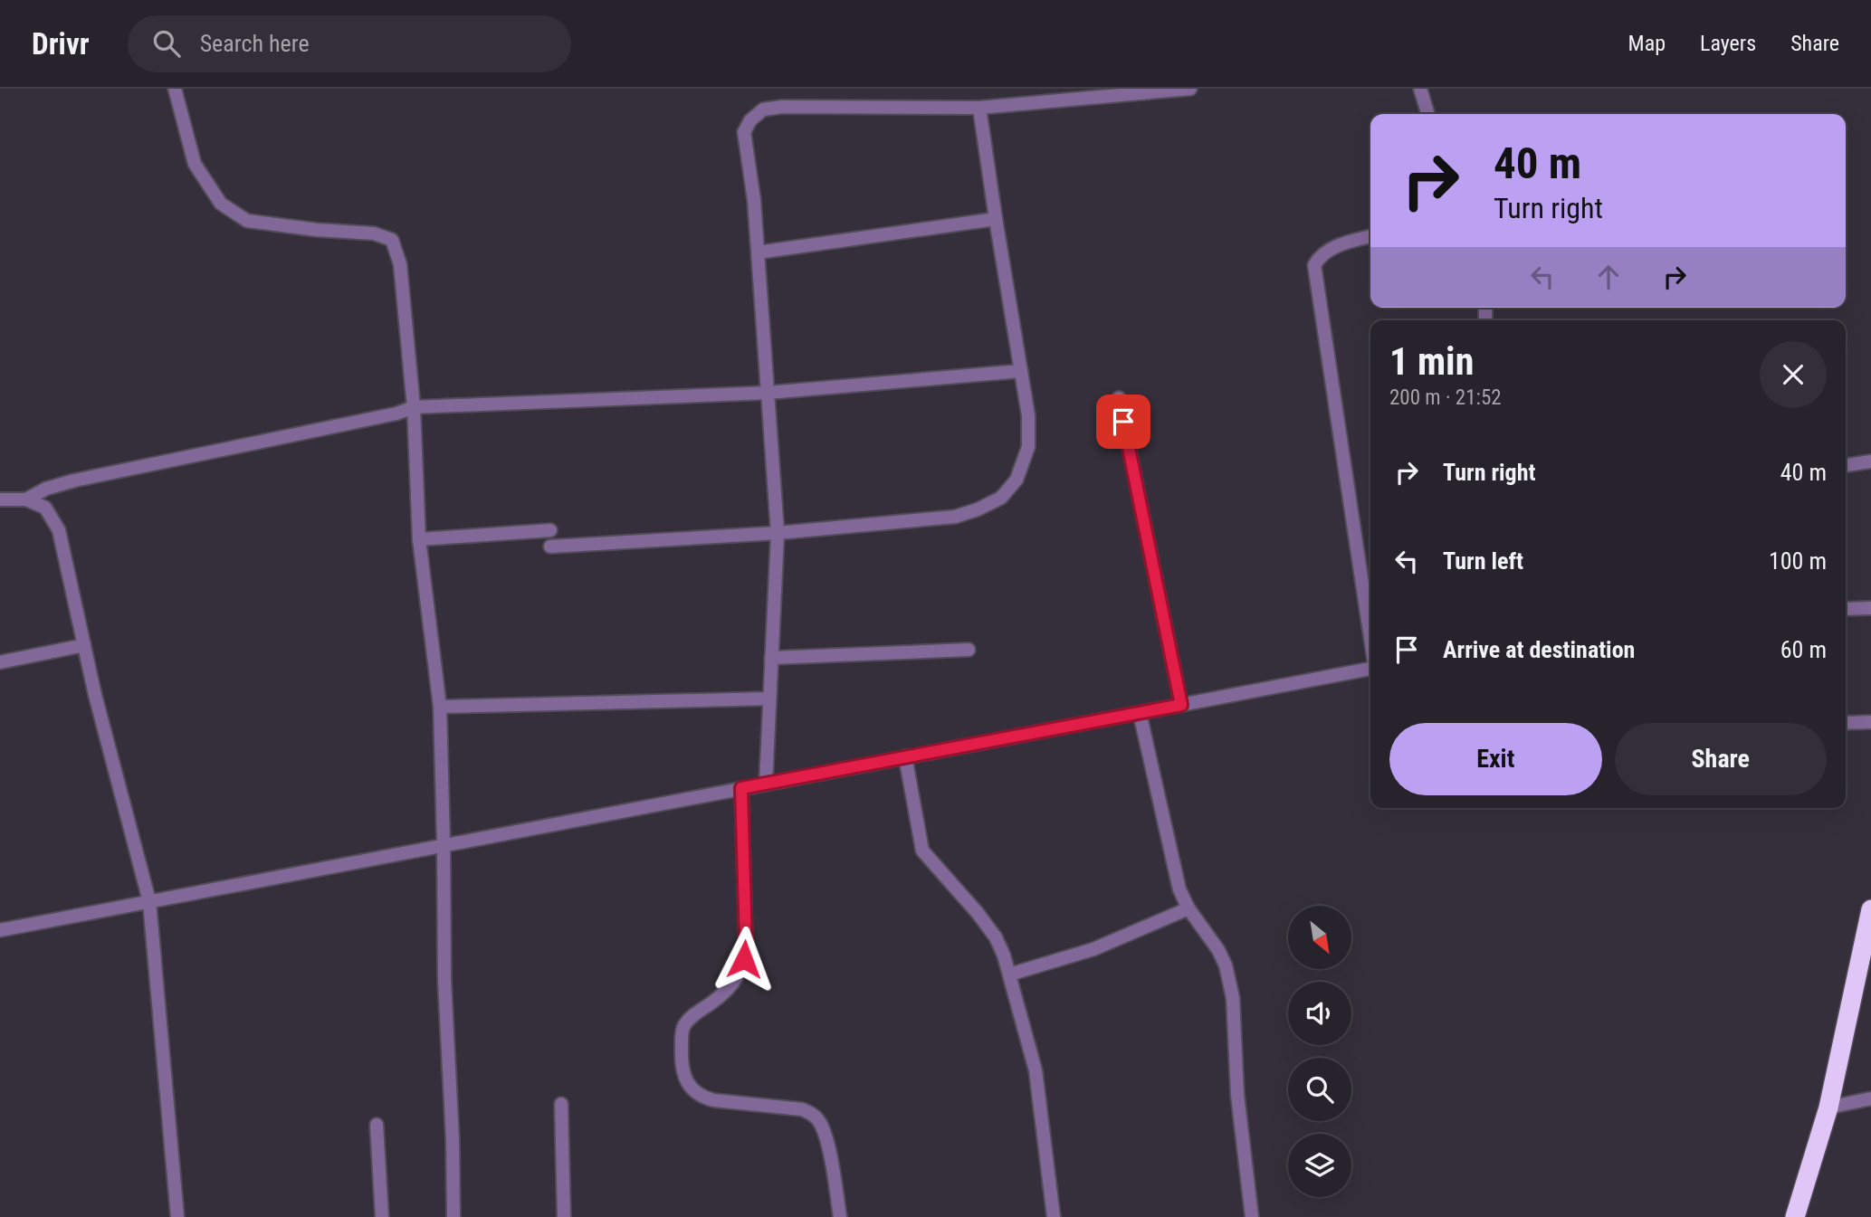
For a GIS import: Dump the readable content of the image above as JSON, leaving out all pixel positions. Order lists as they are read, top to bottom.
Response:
{
  "north": "bottom right",
  "page": {
    "header": "Drivr",
    "search": "Search here",
    "nav": ["Map", "Layers", "Share"],
    "turn": ["40 m", "Turn right"],
    "heading": ["1 min", "200 m · 21:52"],
    "list": [
      {
        "name": "Turn right",
        "value": "40 m"
      },
      {
        "name": "Turn left",
        "value": "100 m"
      },
      {
        "name": "Arrive at destination",
        "value": "60 m"
      }
    ],
    "buttons": ["Exit", "Share"]
  }
}
